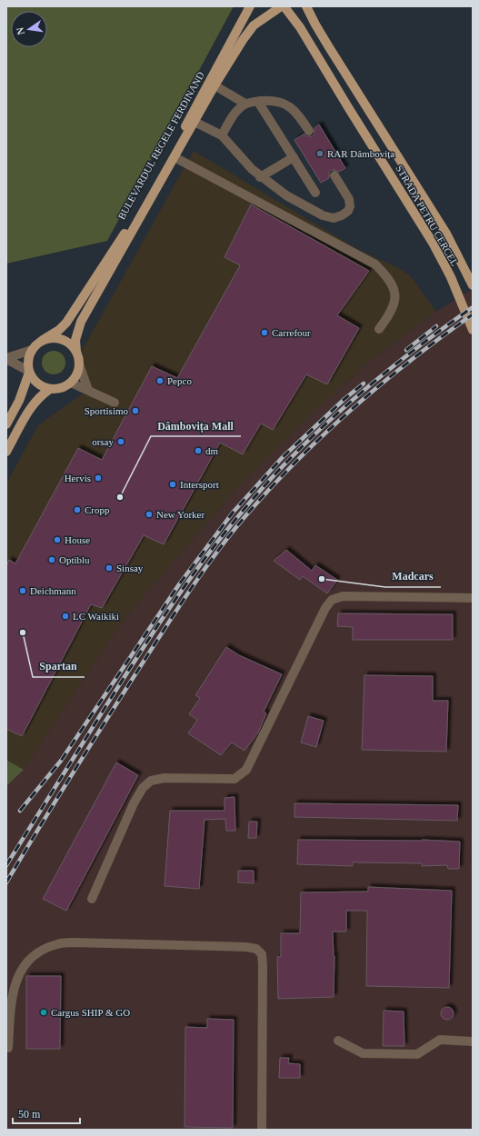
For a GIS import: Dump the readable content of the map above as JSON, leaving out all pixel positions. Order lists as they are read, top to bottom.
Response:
{
  "streets": {
    "main road": ["BULEVARDUL REGELE FERDINAND", "STRADA PETRU CERCEL"]
  },
  "crossings": [
    ["BULEVARDUL REGELE FERDINAND", "STRADA PETRU CERCEL"]
  ],
  "places": [
    "RAR Dâmbovița",
    "Carrefour",
    "Pepco",
    "Sportisimo",
    "orsay",
    "dm",
    "Hervis",
    "Intersport",
    "Dâmbovița Mall",
    "Cropp",
    "New Yorker",
    "House",
    "Optiblu",
    "Sinsay",
    "Madcars",
    "Deichmann",
    "LC Waikiki",
    "Spartan",
    "Cargus SHIP & GO"
  ],
  "scale_bar": "50 m",
  "north": "left"
}
